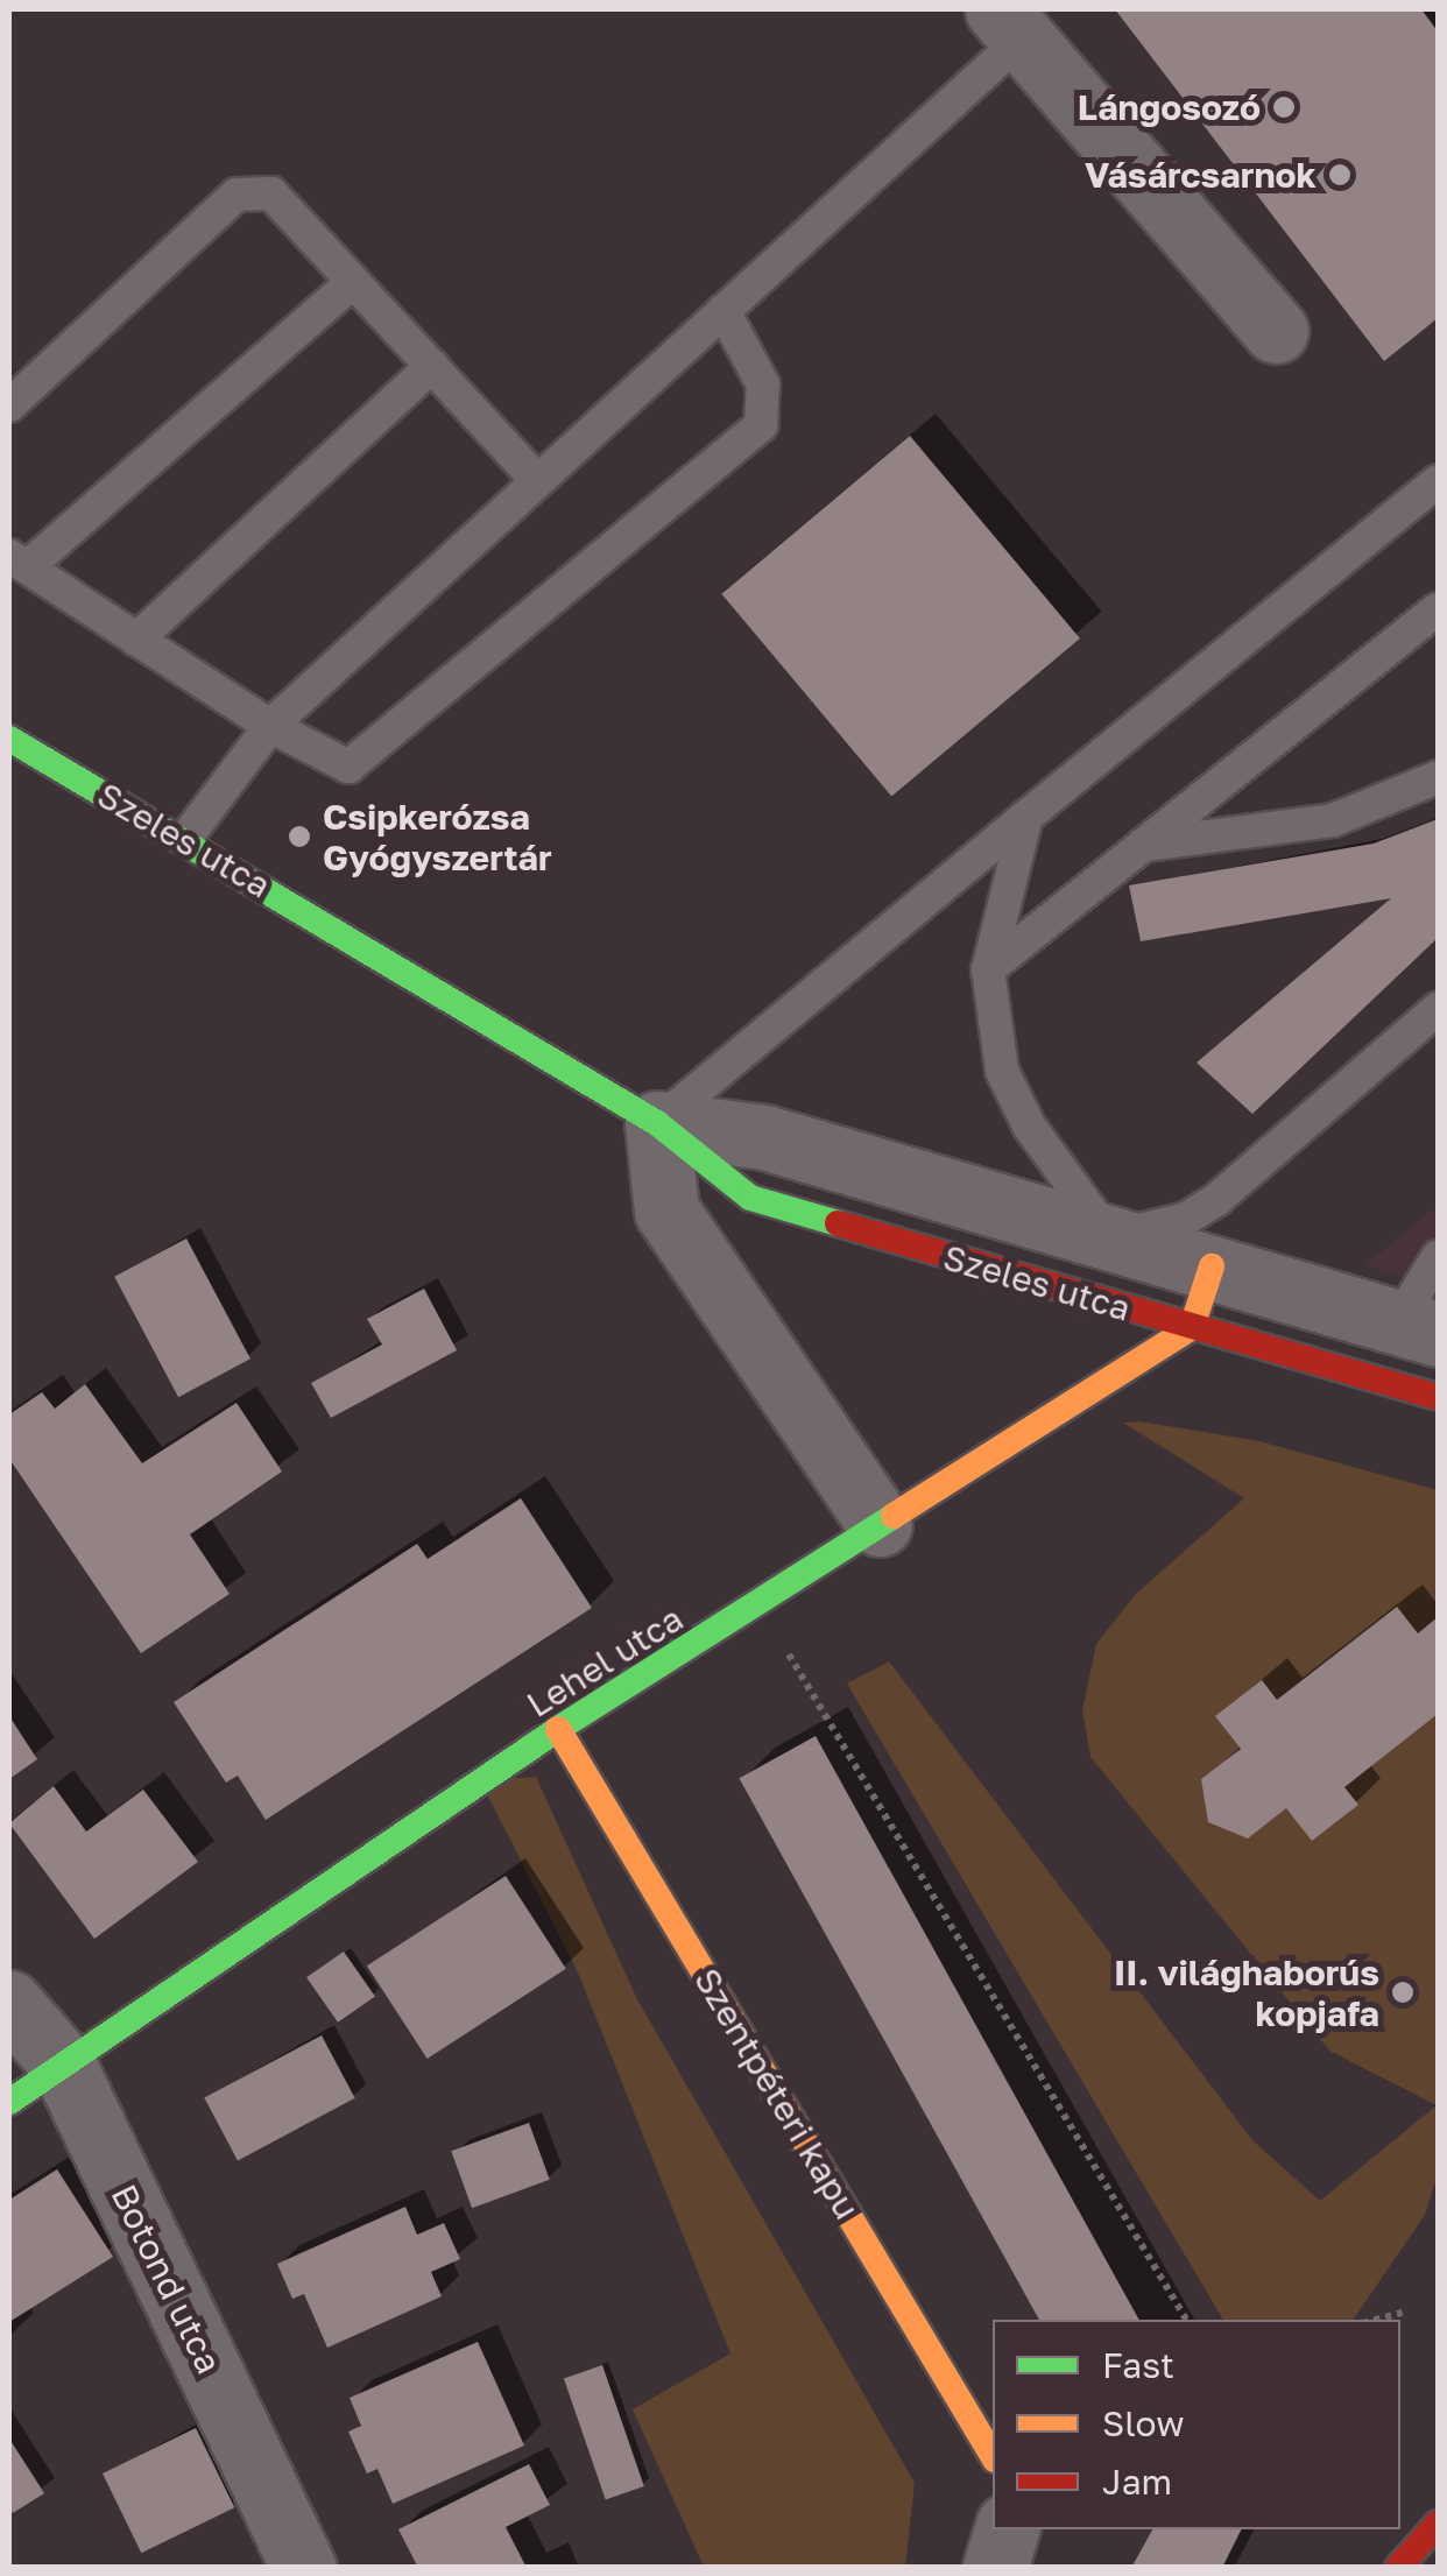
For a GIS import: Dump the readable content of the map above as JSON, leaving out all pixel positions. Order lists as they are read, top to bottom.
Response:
{
  "streets": {
    "street": [
      "Szeles utca",
      "Lehel utca",
      "Szentpéteri kapu",
      "Botond utca"
    ]
  },
  "crossings": [
    ["Szeles utca", "Lehel utca"],
    ["Lehel utca", "Szentpéteri kapu"],
    ["Lehel utca", "Botond utca"]
  ],
  "places": [
    "Lángosozó",
    "Vásárcsarnok",
    "Csipkerózsa Gyógyszertár",
    "II. világhaborús kopjafa"
  ],
  "legend": ["Fast", "Slow", "Jam"]
}
